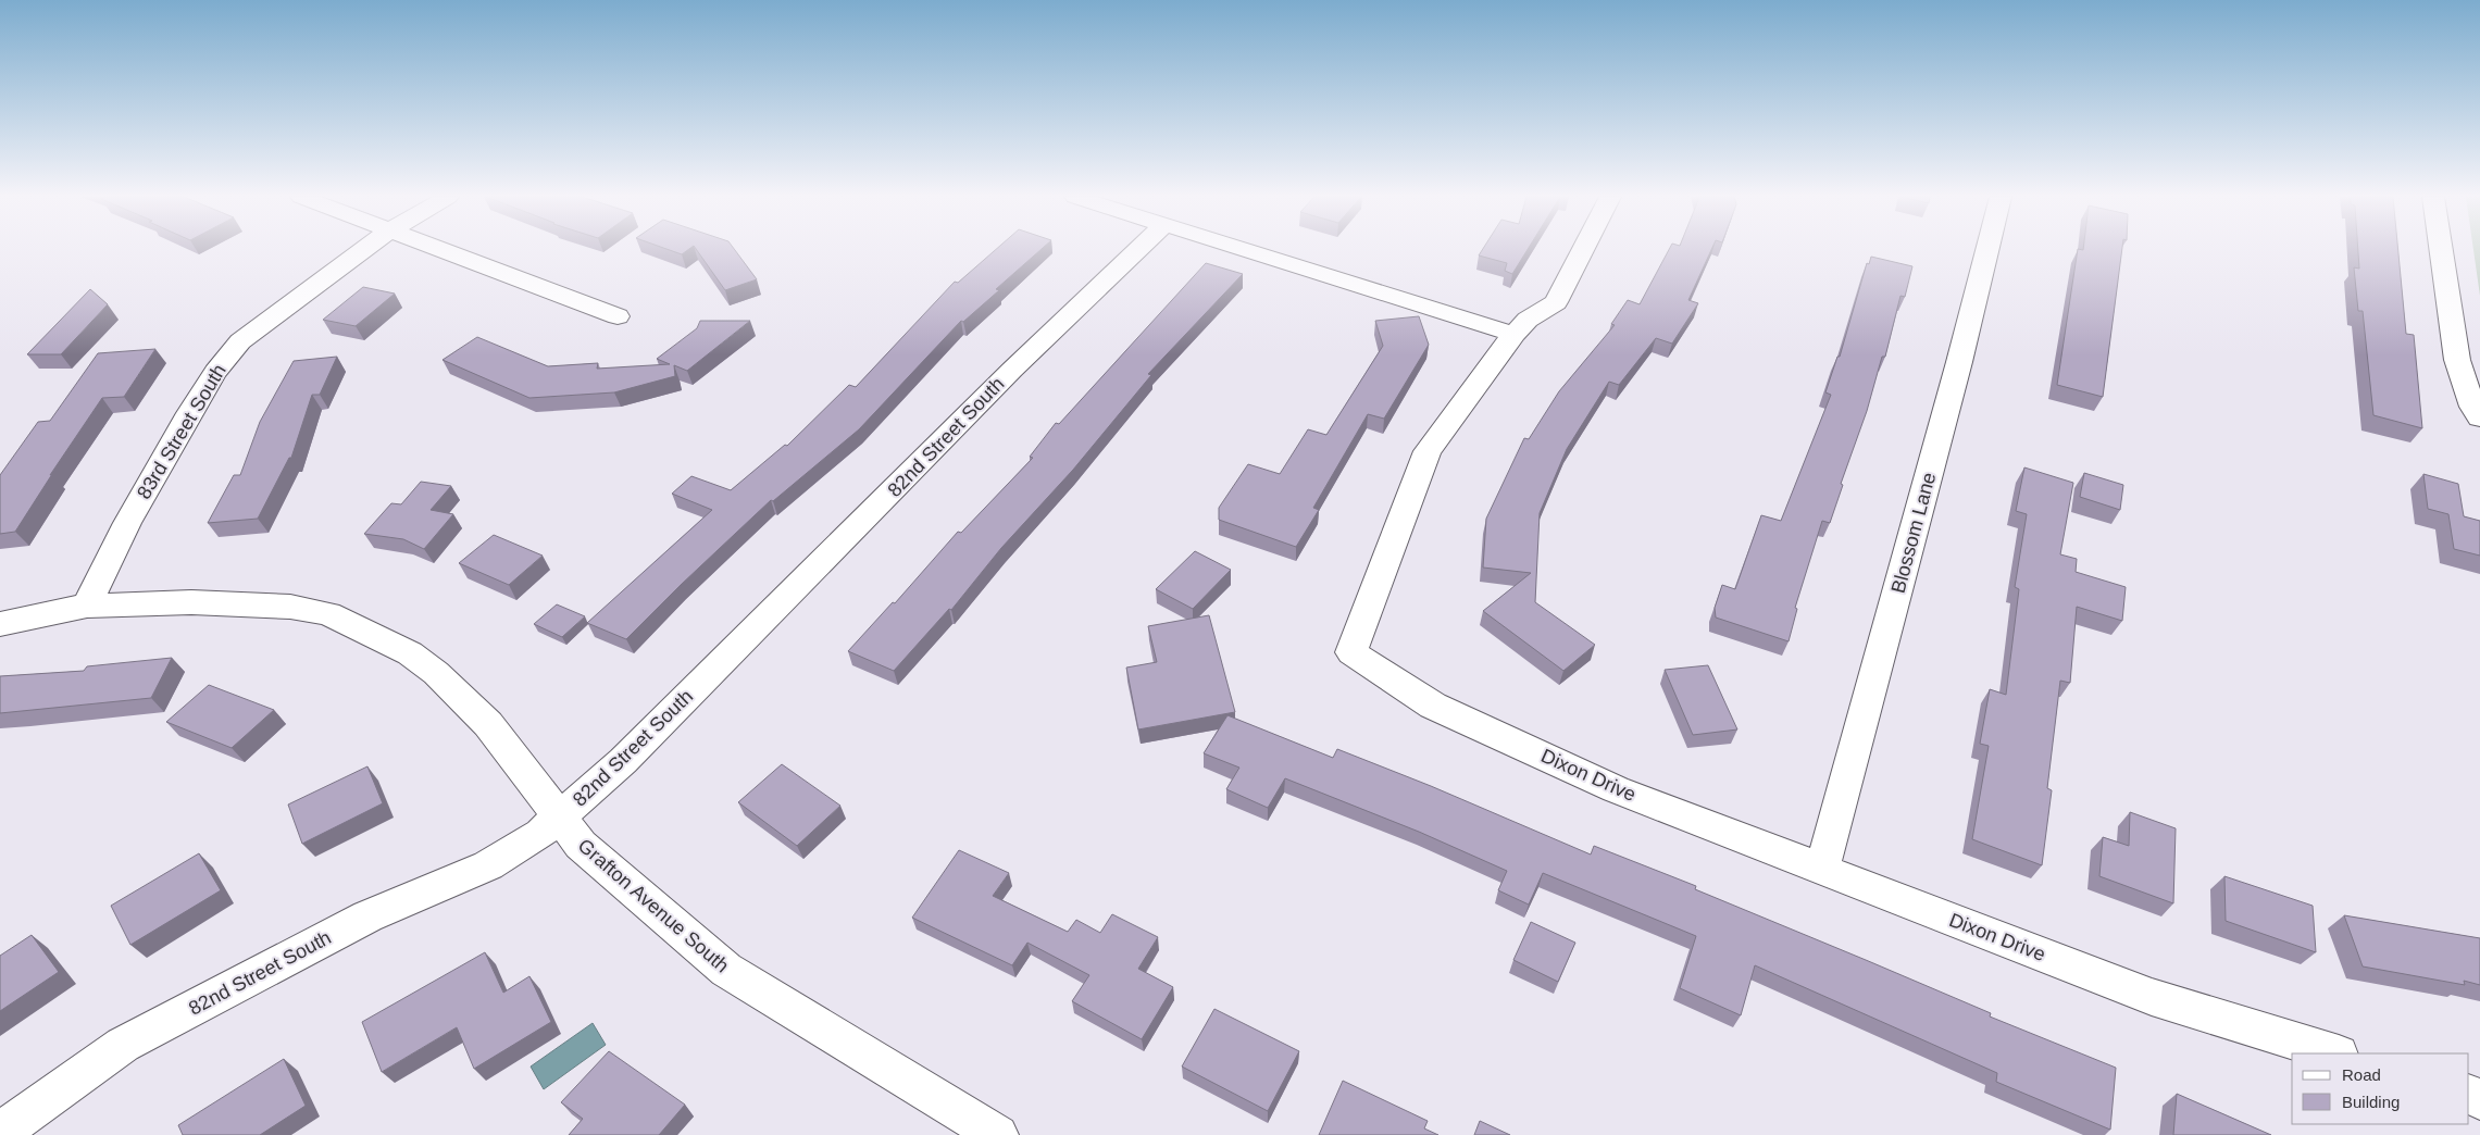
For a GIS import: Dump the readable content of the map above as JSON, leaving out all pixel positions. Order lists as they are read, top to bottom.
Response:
{
  "streets": {
    "street": [
      "83rd Street South",
      "82nd Street South",
      "Blossom Lane",
      "Dixon Drive",
      "Grafton Avenue South"
    ]
  },
  "crossings": [
    ["83rd Street South", "Grafton Avenue South"],
    ["82nd Street South", "Grafton Avenue South"],
    ["Blossom Lane", "Dixon Drive"]
  ],
  "legend": ["Road", "Building"]
}
